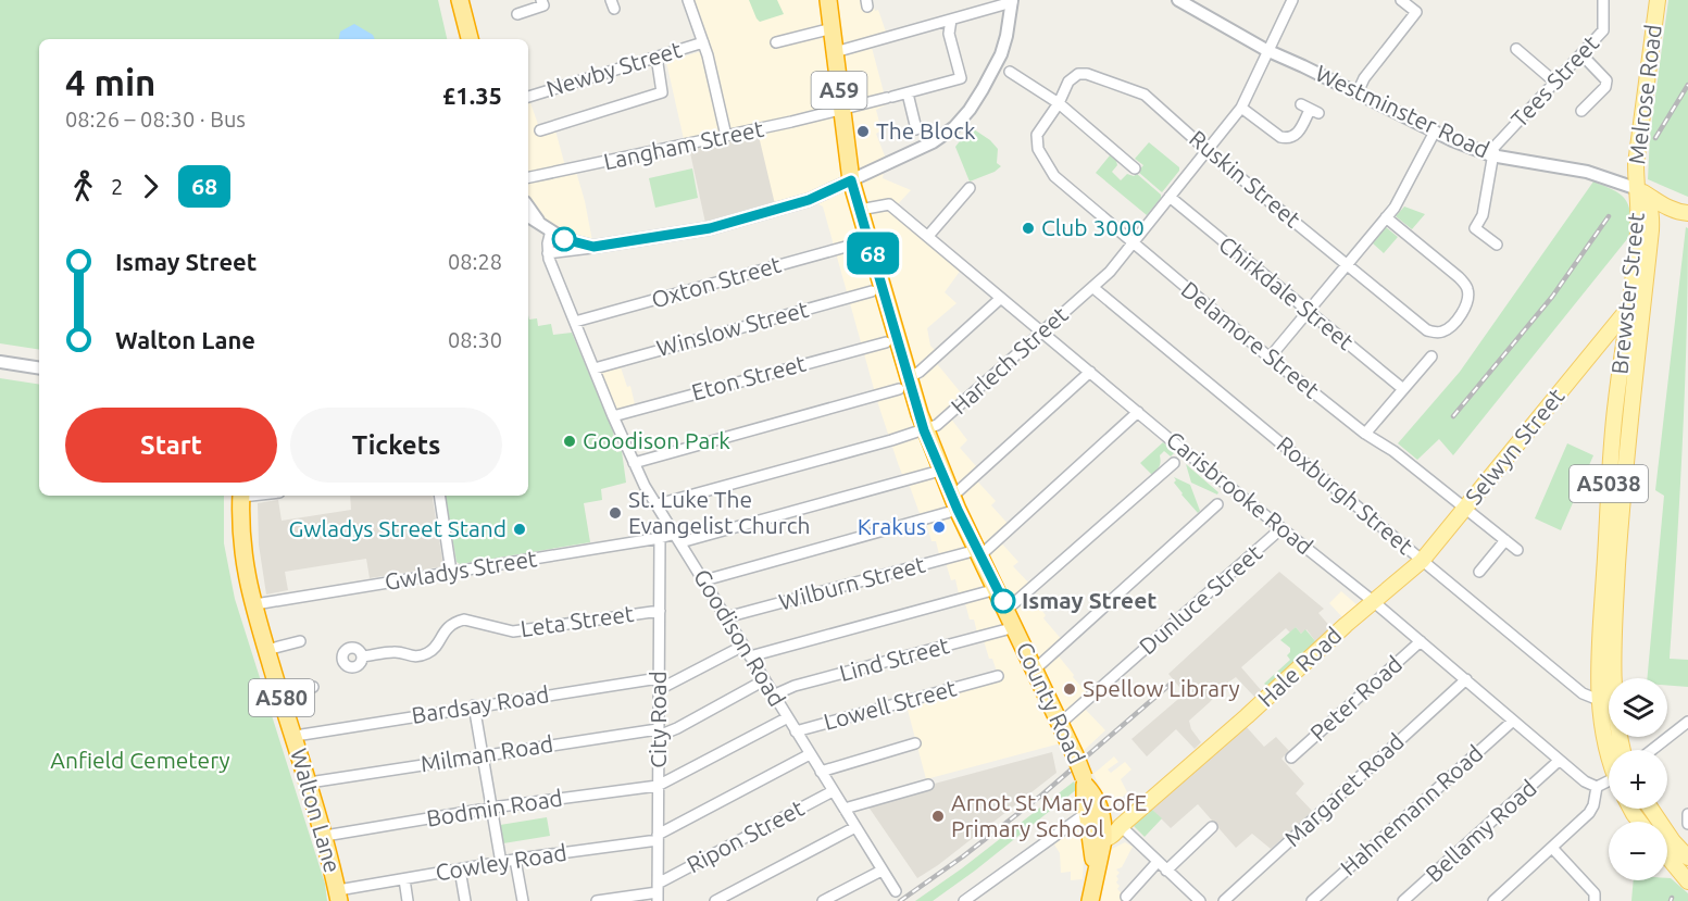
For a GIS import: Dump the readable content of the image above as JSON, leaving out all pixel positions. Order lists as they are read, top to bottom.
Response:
{
  "streets": {
    "highway": [
      "A59",
      "A580",
      "County Road",
      "Walton Lane"
    ],
    "main road": [
      "Melrose Road",
      "Westminster Road",
      "Brewster Street",
      "Selwyn Street",
      "A5038",
      "Hale Road"
    ],
    "street": [
      "Newby Street",
      "Tees Street",
      "Langham Street",
      "Ruskin Street",
      "Oxton Street",
      "Chirkdale Street",
      "Winslow Street",
      "Delamore Street",
      "Harlech Street",
      "Eton Street",
      "Carisbrooke Road",
      "Roxburgh Street",
      "Gwladys Street",
      "Wilburn Street",
      "Dunluce Street",
      "Leta Street",
      "Goodison Road",
      "Lind Street",
      "Peter Road",
      "Bardsay Road",
      "Lowell Street",
      "City Road",
      "Milman Road",
      "Margaret Road",
      "Bodmin Road",
      "Hahnemann Road",
      "Bellamy Road",
      "Ripon Street",
      "Cowley Road"
    ]
  },
  "crossings": [
    ["Tees Street", "Westminster Road"],
    ["A59", "Langham Street"],
    ["A59", "County Road"],
    ["Melrose Road", "Westminster Road"],
    ["Melrose Road", "Brewster Street"],
    ["Westminster Road", "Brewster Street"],
    ["Westminster Road", "Harlech Street"],
    ["Ruskin Street", "Delamore Street"],
    ["Ruskin Street", "Harlech Street"],
    ["Oxton Street", "Goodison Road"],
    ["Chirkdale Street", "Harlech Street"],
    ["Brewster Street", "Selwyn Street"],
    ["Brewster Street", "Roxburgh Street"],
    ["Winslow Street", "Goodison Road"],
    ["Delamore Street", "Harlech Street"],
    ["Delamore Street", "Selwyn Street"],
    ["Harlech Street", "Carisbrooke Road"],
    ["Harlech Street", "Roxburgh Street"],
    ["Harlech Street", "Goodison Road"],
    ["Harlech Street", "County Road"],
    ["Eton Street", "Goodison Road"],
    ["Selwyn Street", "Roxburgh Street"],
    ["Selwyn Street", "Hale Road"],
    ["Carisbrooke Road", "Dunluce Street"],
    ["Carisbrooke Road", "Hale Road"],
    ["Carisbrooke Road", "Peter Road"],
    ["Carisbrooke Road", "County Road"],
    ["Carisbrooke Road", "Margaret Road"],
    ["Carisbrooke Road", "Hahnemann Road"],
    ["Carisbrooke Road", "Bellamy Road"],
    ["Roxburgh Street", "Hale Road"],
    ["Gwladys Street", "Goodison Road"],
    ["Gwladys Street", "County Road"],
    ["Gwladys Street", "City Road"],
    ["Gwladys Street", "Walton Lane"],
    ["Wilburn Street", "Goodison Road"],
    ["Wilburn Street", "County Road"],
    ["Dunluce Street", "County Road"],
    ["Leta Street", "City Road"],
    ["Goodison Road", "Lind Street"],
    ["Goodison Road", "Bardsay Road"],
    ["Goodison Road", "Lowell Street"],
    ["Goodison Road", "Milman Road"],
    ["Goodison Road", "Ripon Street"],
    ["Lind Street", "County Road"],
    ["Hale Road", "County Road"],
    ["Bardsay Road", "City Road"],
    ["Bardsay Road", "Walton Lane"],
    ["City Road", "Milman Road"],
    ["City Road", "Bodmin Road"],
    ["City Road", "Ripon Street"],
    ["City Road", "Cowley Road"],
    ["Milman Road", "Walton Lane"],
    ["Bodmin Road", "Walton Lane"],
    ["Walton Lane", "Cowley Road"]
  ],
  "parks": ["Anfield Cemetery"],
  "places": [
    "The Block",
    "Club 3000",
    "Goodison Park",
    "St. Luke The Evangelist Church",
    "Krakus",
    "Gwladys Street Stand",
    "Ismay Street",
    "Spellow Library",
    "Arnot St Mary CofE Primary School"
  ],
  "lines": ["bus line 68"],
  "page": {
    "on_map": "68",
    "heading": ["4 min", "08:26 – 08:30 · Bus", "£1.35"],
    "legs": ["2", "68"],
    "list": [
      {
        "name": "Ismay Street",
        "value": "08:28"
      },
      {
        "name": "Walton Lane",
        "value": "08:30"
      }
    ],
    "buttons": ["Start", "Tickets"],
    "map_buttons": ["+", "−"]
  }
}
